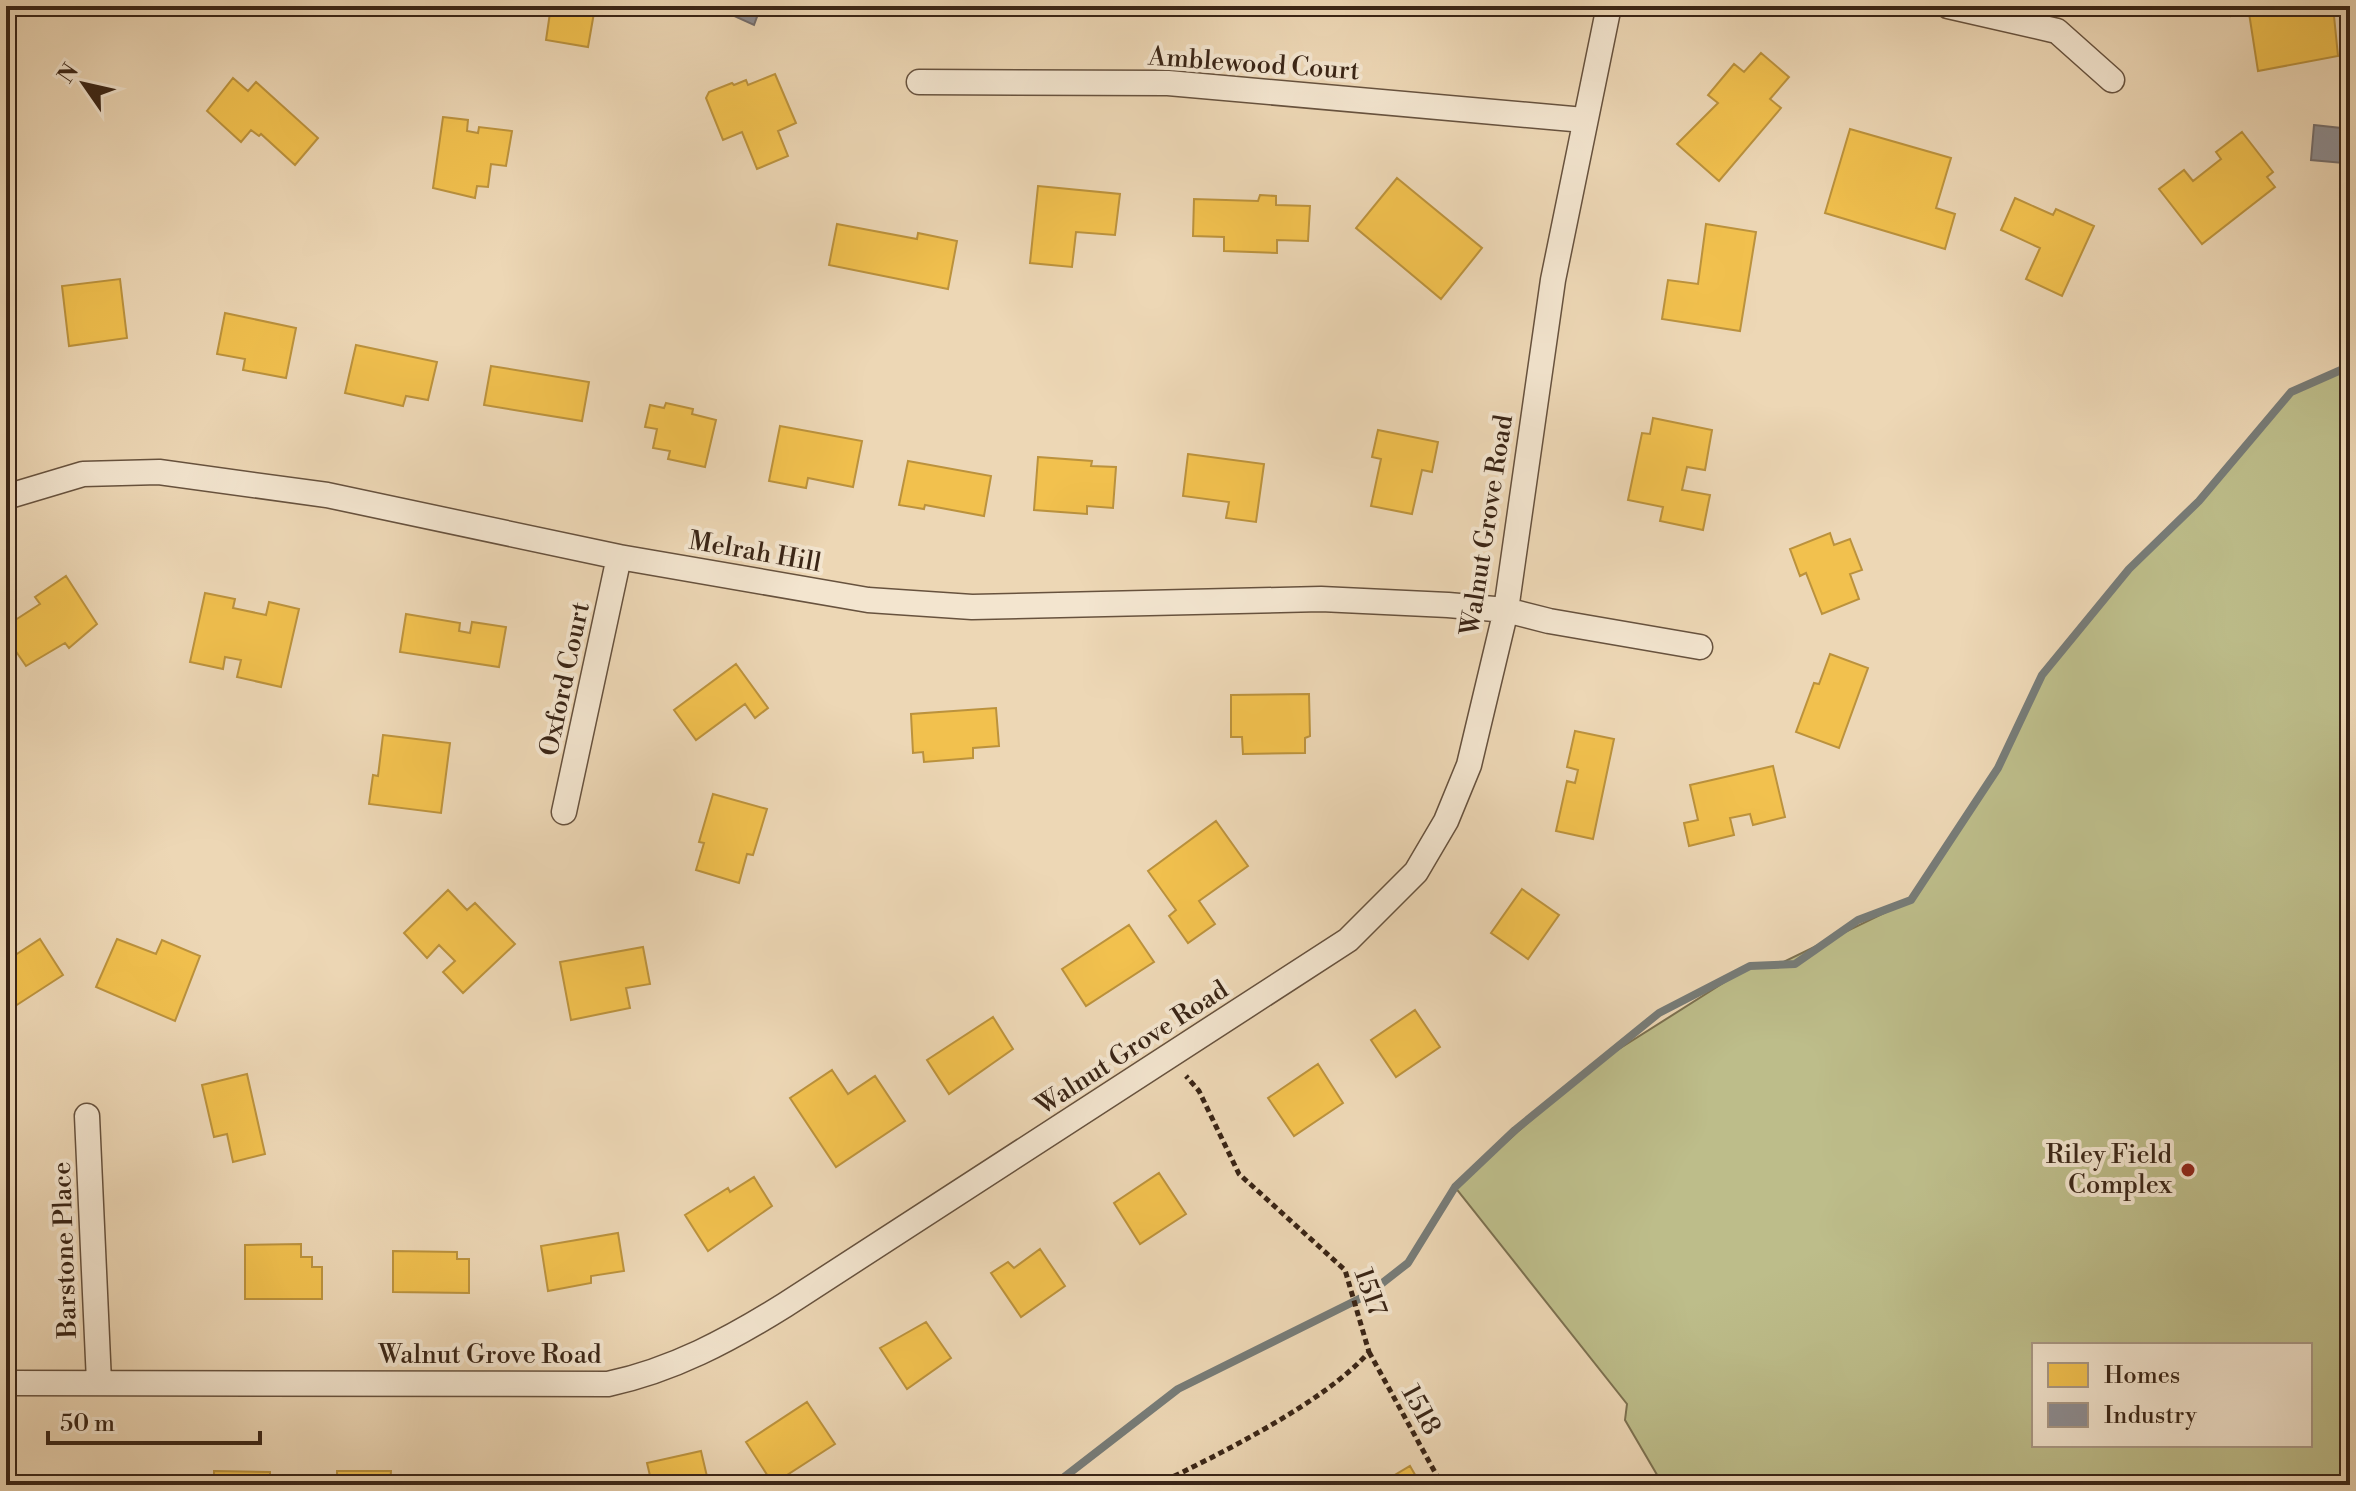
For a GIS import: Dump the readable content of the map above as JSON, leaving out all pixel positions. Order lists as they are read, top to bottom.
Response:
{
  "streets": {
    "street": [
      "Amblewood Court",
      "Walnut Grove Road",
      "Melrah Hill",
      "Oxford Court",
      "Barstone Place"
    ],
    "path": ["1517", "1518"]
  },
  "crossings": [
    ["Amblewood Court", "Walnut Grove Road"],
    ["Walnut Grove Road", "Melrah Hill"],
    ["Walnut Grove Road", "Barstone Place"],
    ["Walnut Grove Road", "1517"],
    ["Melrah Hill", "Oxford Court"],
    ["1517", "1518"]
  ],
  "places": ["Riley Field Complex"],
  "legend": ["Homes", "Industry"],
  "scale_bar": "50 m",
  "north": "top left"
}
